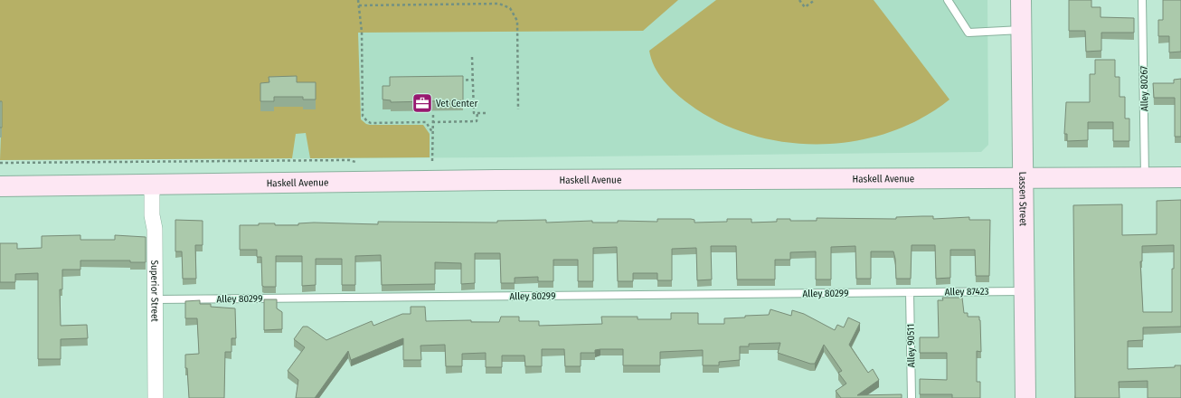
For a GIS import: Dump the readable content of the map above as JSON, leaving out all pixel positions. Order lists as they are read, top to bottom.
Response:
{
  "streets": {
    "main road": ["Haskell Avenue", "Lassen Street"],
    "street": ["Superior Street"],
    "lane": [
      "Alley 80267",
      "Alley 87423",
      "Alley 80299",
      "Alley 90511"
    ]
  },
  "crossings": [
    ["Alley 80267", "Haskell Avenue"],
    ["Haskell Avenue", "Lassen Street"],
    ["Haskell Avenue", "Superior Street"],
    ["Lassen Street", "Alley 87423"],
    ["Superior Street", "Alley 80299"],
    ["Alley 87423", "Alley 80299"],
    ["Alley 87423", "Alley 90511"],
    ["Alley 80299", "Alley 90511"]
  ],
  "places": {
    "office": ["Vet Center"]
  }
}
